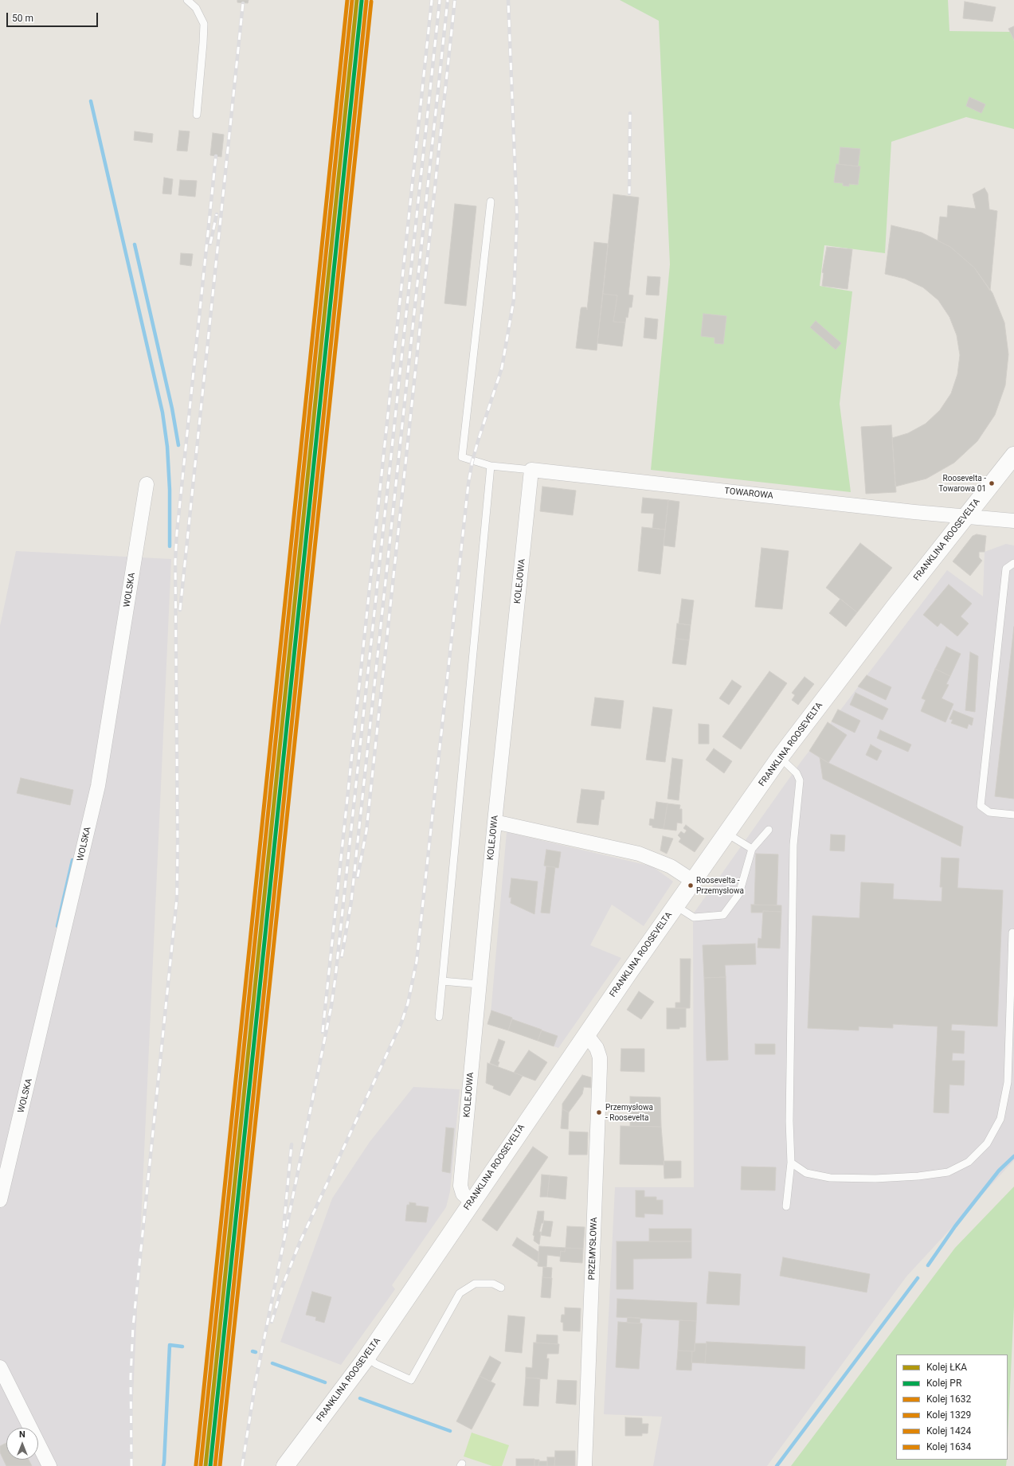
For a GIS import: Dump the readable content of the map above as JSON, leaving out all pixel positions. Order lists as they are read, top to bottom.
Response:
{
  "streets": {
    "street": [
      "TOWAROWA",
      "FRANKLINA ROOSEVELTA",
      "KOLEJOWA",
      "WOLSKA",
      "PRZEMYSŁOWA"
    ]
  },
  "crossings": [
    ["TOWAROWA", "FRANKLINA ROOSEVELTA"],
    ["TOWAROWA", "KOLEJOWA"],
    ["FRANKLINA ROOSEVELTA", "KOLEJOWA"],
    ["FRANKLINA ROOSEVELTA", "PRZEMYSŁOWA"]
  ],
  "places": ["Roosevelta - Towarowa 01", "Roosevelta - Przemysłowa", "Przemysłowa - Roosevelta"],
  "lines": [
    "rail line ŁKA",
    "rail line 1632",
    "rail line 1424",
    "rail line PR",
    "rail line 1329",
    "rail line 1634"
  ],
  "legend": [
    "Kolej ŁKA",
    "Kolej PR",
    "Kolej 1632",
    "Kolej 1329",
    "Kolej 1424",
    "Kolej 1634"
  ],
  "scale_bar": "50 m",
  "north": "top"
}
